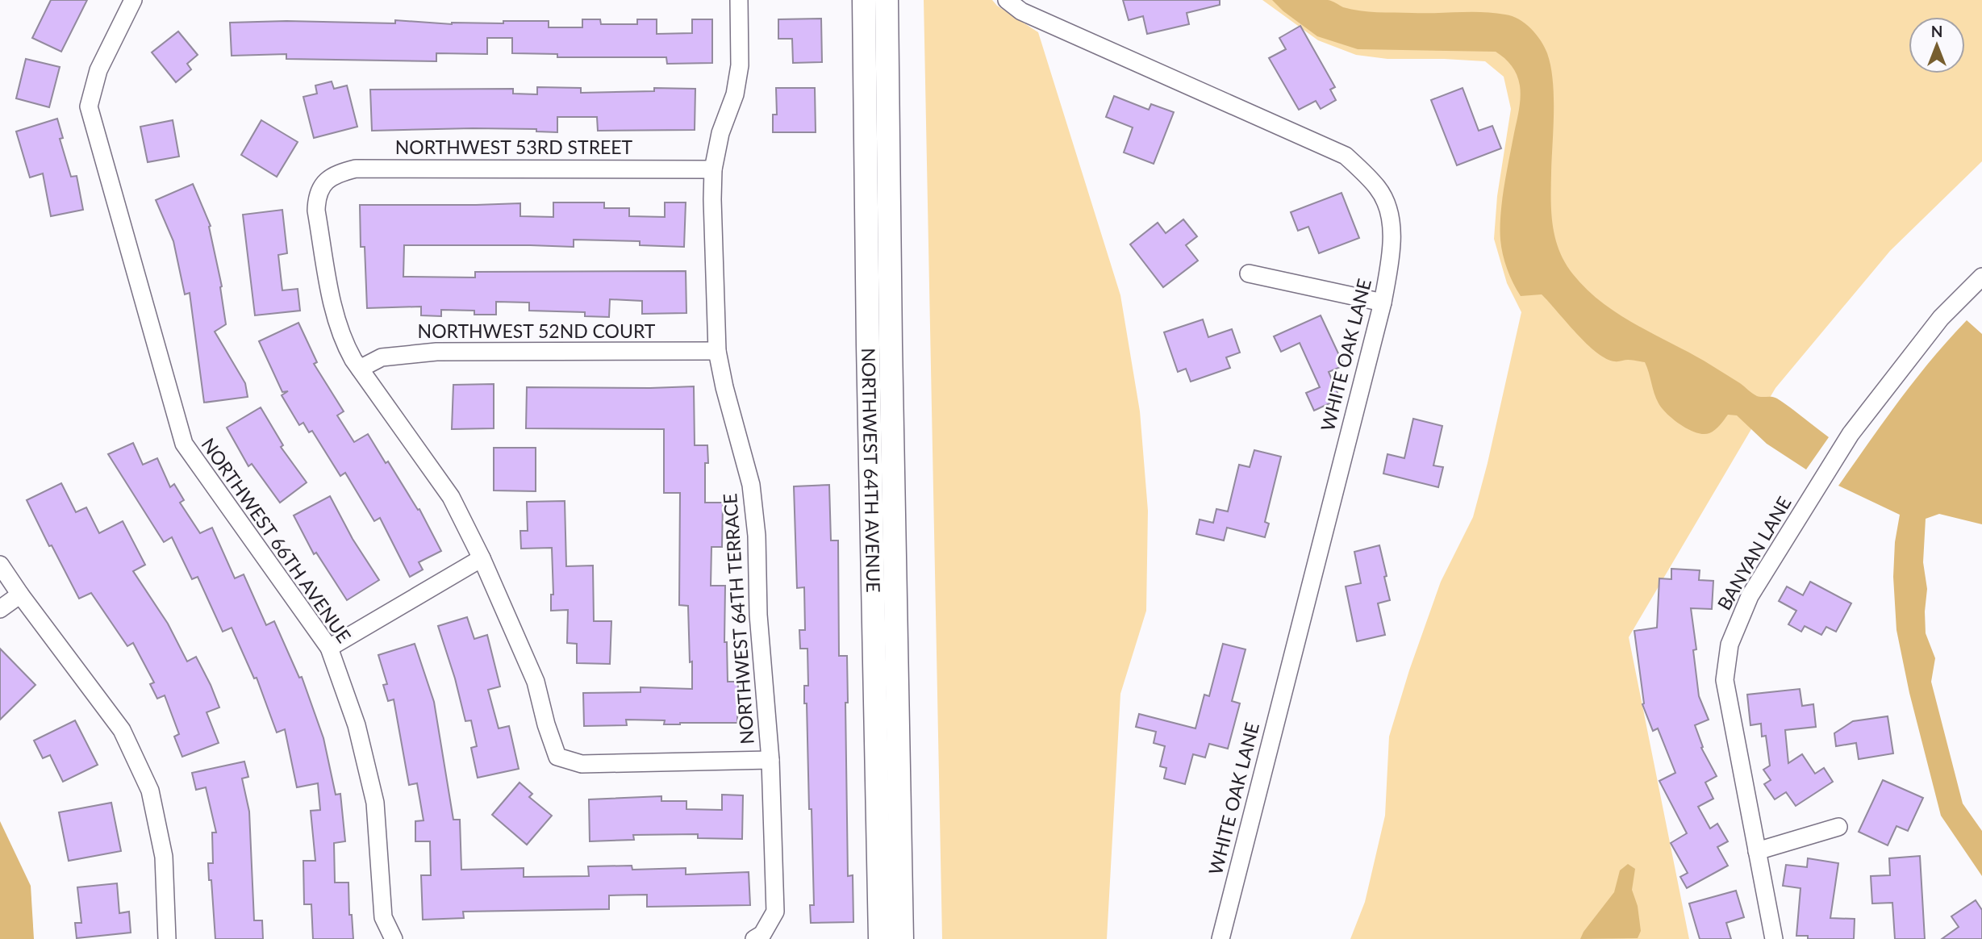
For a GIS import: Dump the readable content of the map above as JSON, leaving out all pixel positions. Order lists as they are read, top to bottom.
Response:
{
  "streets": {
    "street": [
      "NORTHWEST 53RD STREET",
      "NORTHWEST 52ND COURT",
      "WHITE OAK LANE",
      "NORTHWEST 64TH AVENUE",
      "NORTHWEST 66TH AVENUE",
      "BANYAN LANE",
      "NORTHWEST 64TH TERRACE"
    ]
  },
  "crossings": [
    ["NORTHWEST 53RD STREET", "NORTHWEST 52ND COURT"],
    ["NORTHWEST 53RD STREET", "NORTHWEST 64TH TERRACE"],
    ["NORTHWEST 52ND COURT", "NORTHWEST 64TH TERRACE"]
  ],
  "north": "top"
}
